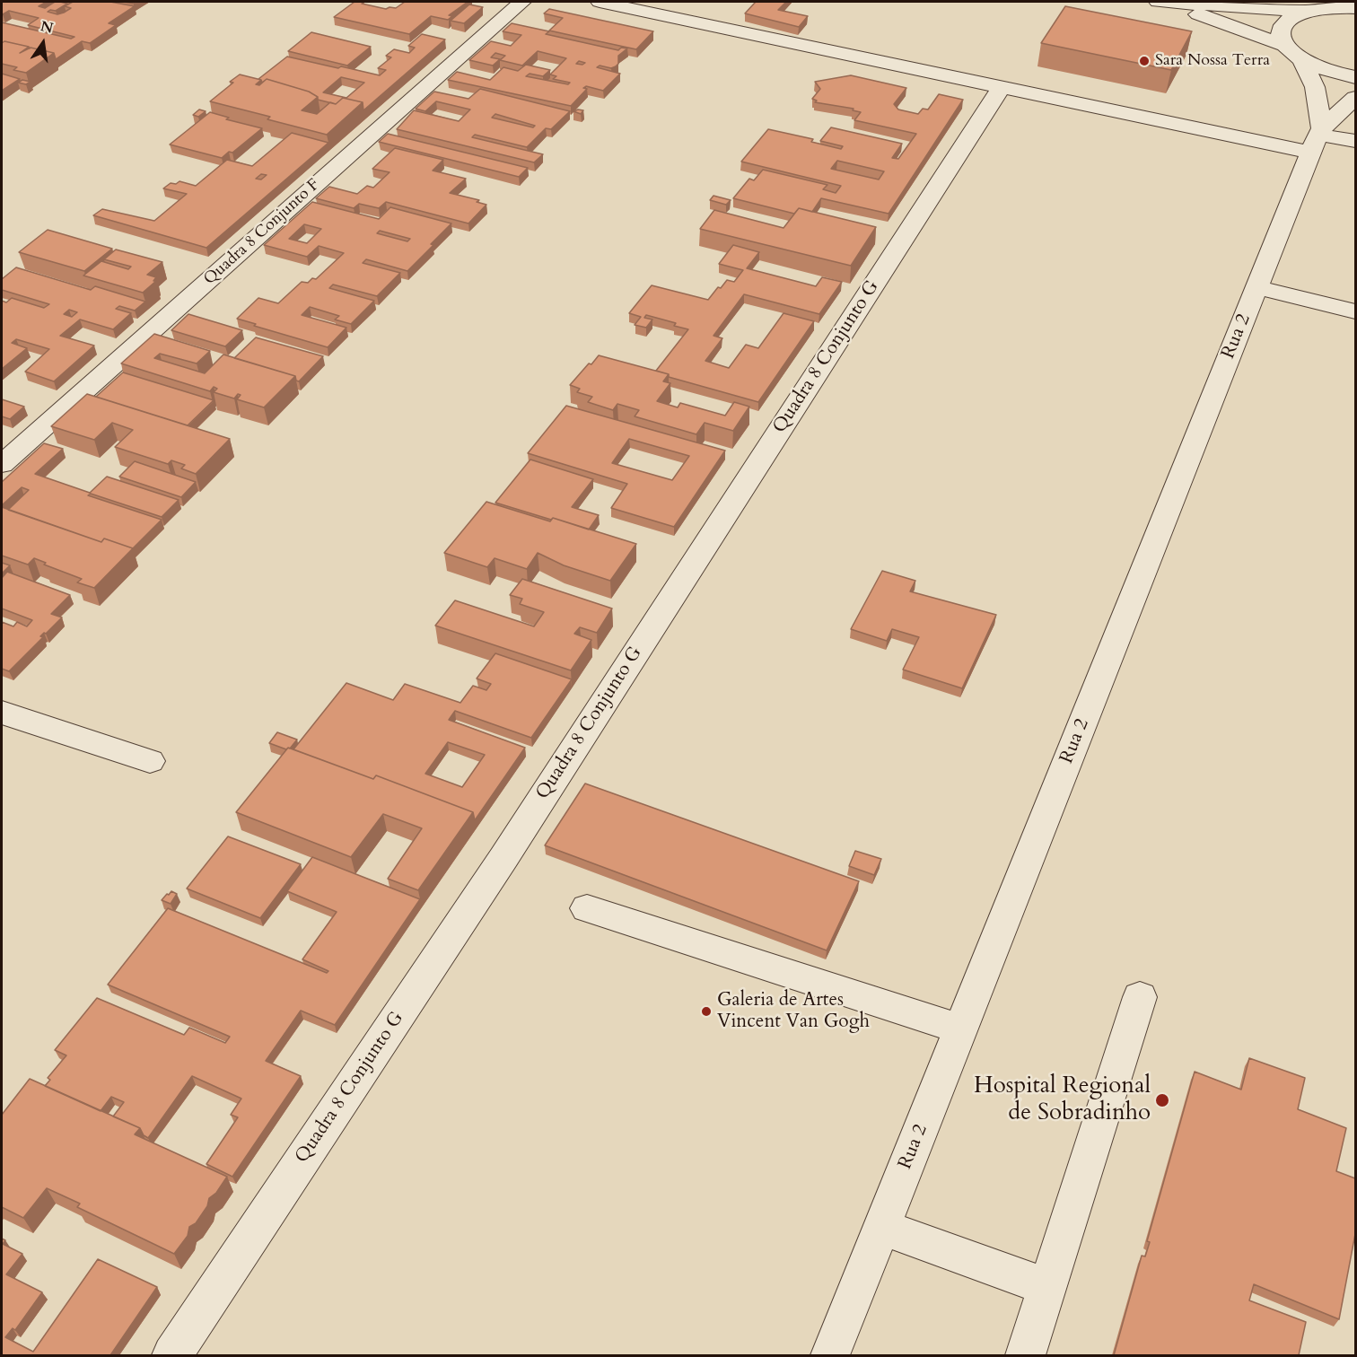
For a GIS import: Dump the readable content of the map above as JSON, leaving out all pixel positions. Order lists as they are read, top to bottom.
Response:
{
  "streets": {
    "street": ["Quadra 8 Conjunto F", "Rua 2", "Quadra 8 Conjunto G"]
  },
  "places": ["Sara Nossa Terra", "Galeria de Artes Vincent Van Gogh", "Hospital Regional de Sobradinho"],
  "north": "top"
}
